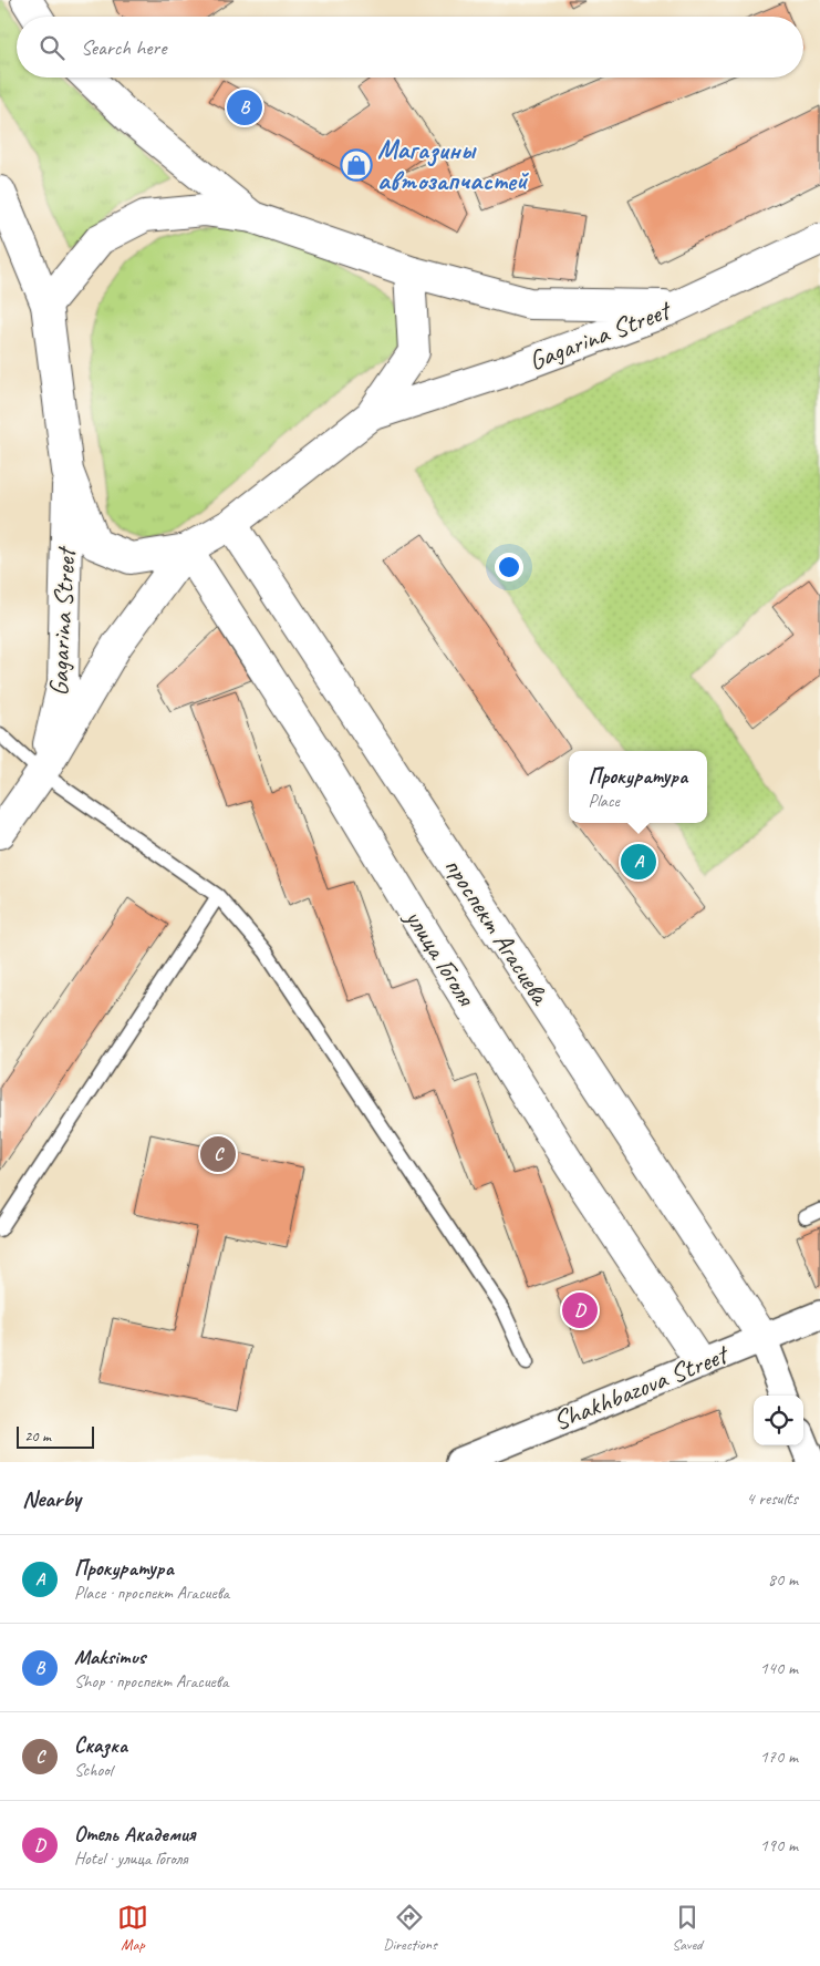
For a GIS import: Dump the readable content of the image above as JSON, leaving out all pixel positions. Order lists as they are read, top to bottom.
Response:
{
  "streets": {
    "main road": ["Gagarina Street", "проспект Агасиева", "улица Гоголя"],
    "street": ["Shakhbazova Street"]
  },
  "crossings": [
    ["Gagarina Street", "улица Гоголя"],
    ["проспект Агасиева", "Shakhbazova Street"],
    ["улица Гоголя", "Shakhbazova Street"]
  ],
  "places": {
    "shop": ["Магазины автозапчастей"]
  },
  "scale_bar": "20 m",
  "page": {
    "search": "Search here",
    "pins": [
      "B",
      "A",
      "C",
      "D"
    ],
    "popup": ["Прокуратура", "Place"],
    "scale": "20 m",
    "heading": ["Nearby", "4 results"],
    "list": [
      {
        "mark": "A",
        "name": "Прокуратура",
        "note": "Place · проспект Агасиева",
        "value": "80 m"
      },
      {
        "mark": "B",
        "name": "Maksimus",
        "note": "Shop · проспект Агасиева",
        "value": "140 m"
      },
      {
        "mark": "C",
        "name": "Сказка",
        "note": "School",
        "value": "170 m"
      },
      {
        "mark": "D",
        "name": "Отель Академия",
        "note": "Hotel · улица Гоголя",
        "value": "190 m"
      }
    ],
    "nav": ["Map", "Directions", "Saved"]
  }
}
